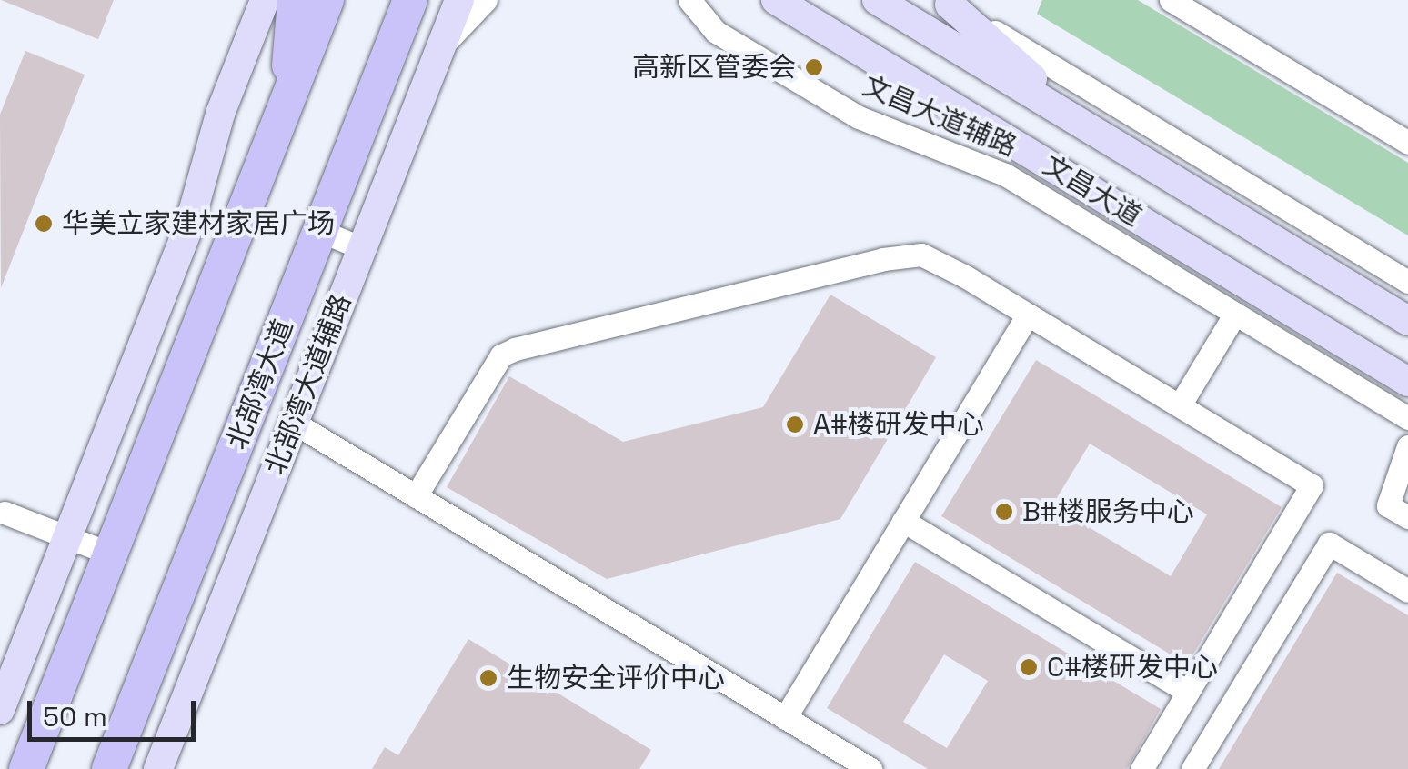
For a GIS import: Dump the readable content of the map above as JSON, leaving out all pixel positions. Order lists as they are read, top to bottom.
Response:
{
  "streets": {
    "highway": ["北部湾大道"],
    "main road": ["文昌大道", "北部湾大道辅路"],
    "street": ["文昌大道辅路"]
  },
  "places": [
    "高新区管委会",
    "华美立家建材家居广场",
    "A#楼研发中心",
    "B#楼服务中心",
    "C#楼研发中心",
    "生物安全评价中心"
  ],
  "scale_bar": "50 m"
}
